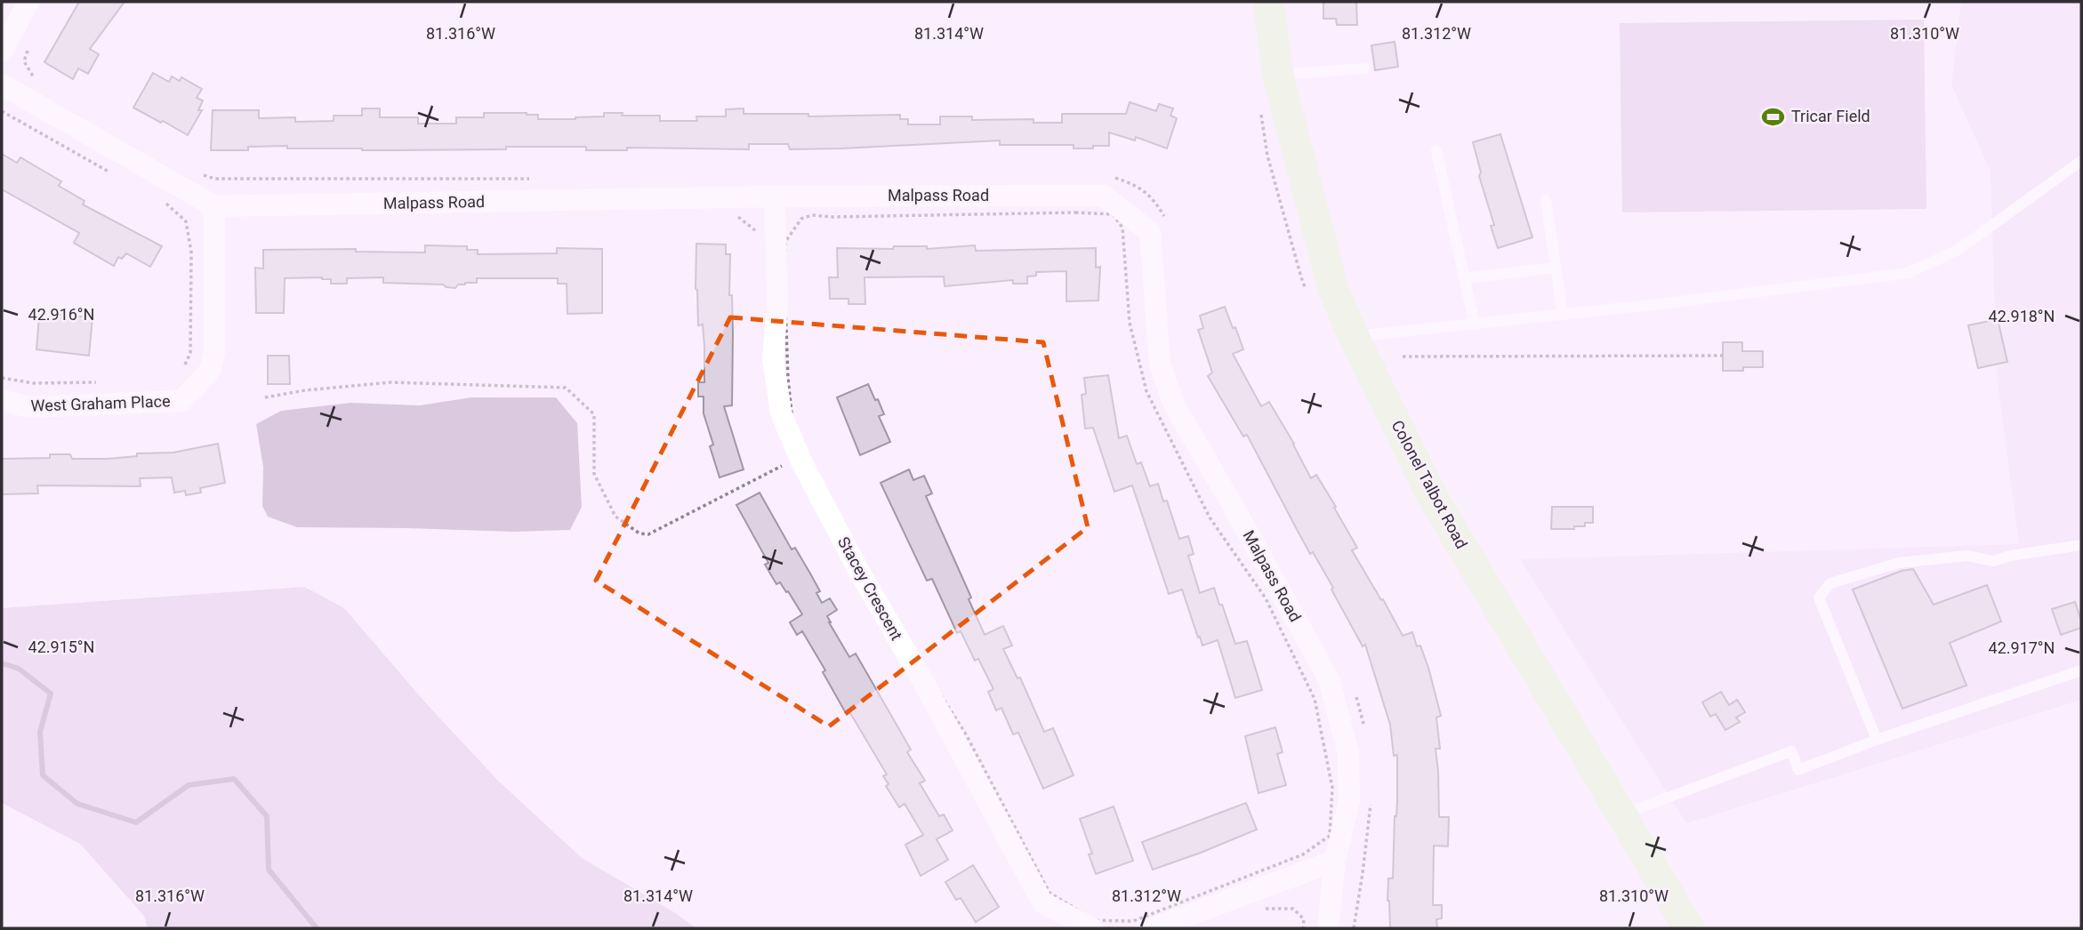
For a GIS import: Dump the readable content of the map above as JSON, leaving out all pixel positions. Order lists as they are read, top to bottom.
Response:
{
  "streets": {
    "main road": ["Colonel Talbot Road"],
    "street": ["Malpass Road", "West Graham Place", "Stacey Crescent"]
  },
  "crossings": [
    ["Malpass Road", "West Graham Place"],
    ["Malpass Road", "Stacey Crescent"]
  ],
  "places": {
    "sports": ["Tricar Field"]
  },
  "coordinates": [
    "81.316°W",
    "81.314°W",
    "81.312°W",
    "81.310°W",
    "42.916°N",
    "42.918°N",
    "42.915°N",
    "42.917°N"
  ]
}
